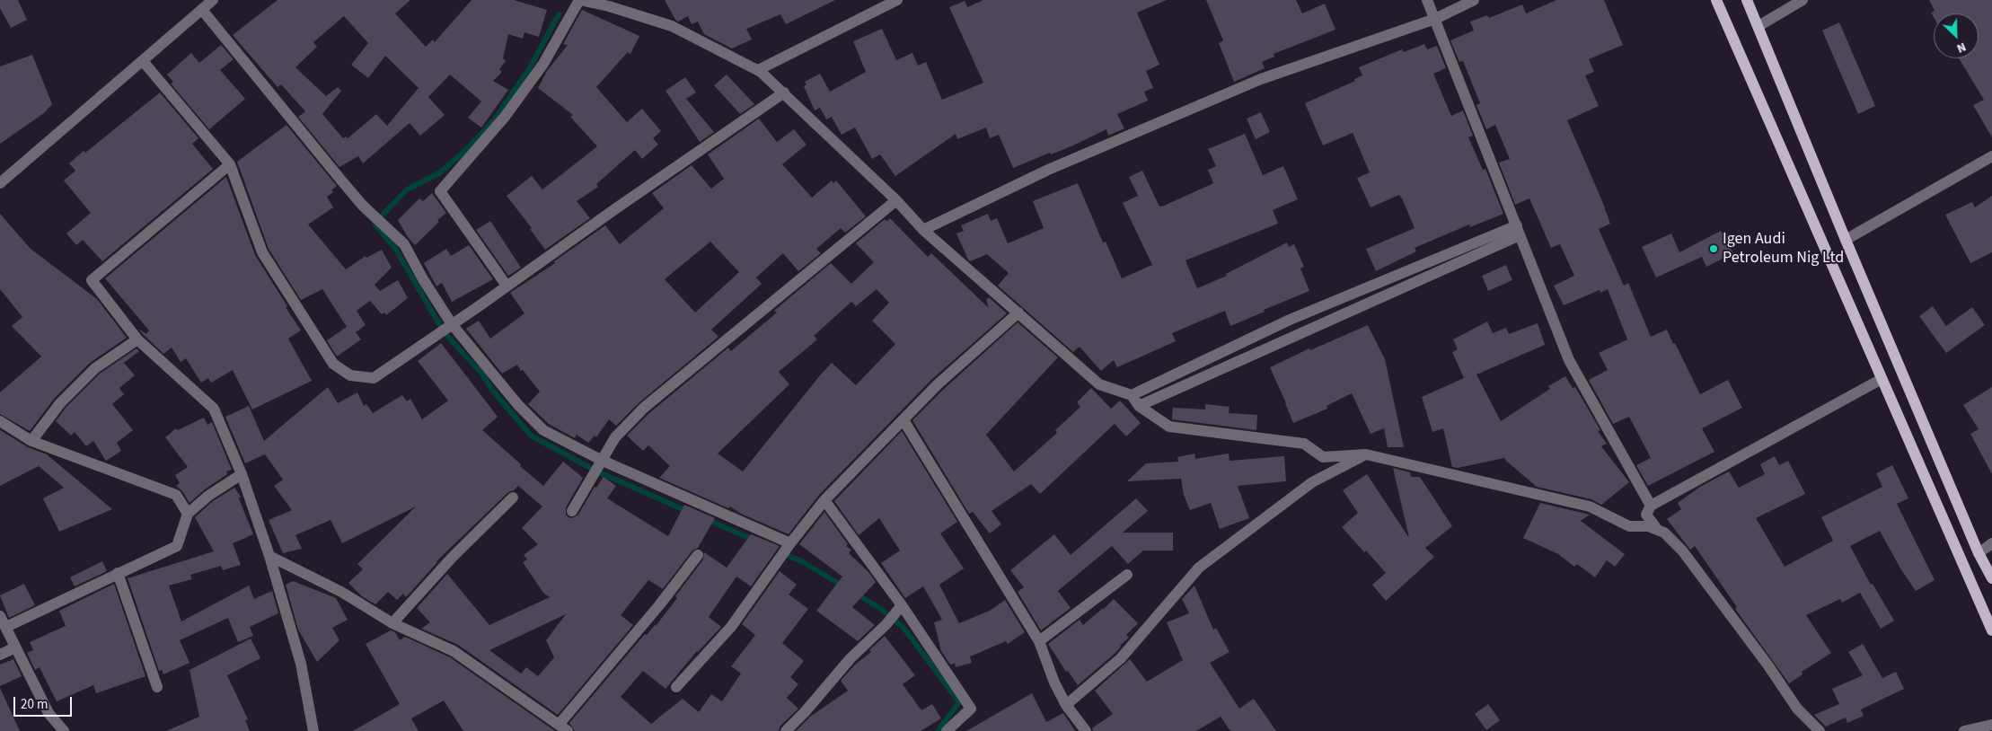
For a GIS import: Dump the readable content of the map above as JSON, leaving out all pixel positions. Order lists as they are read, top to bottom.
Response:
{
  "places": ["Igen Audi Petroleum Nig Ltd"],
  "scale_bar": "20 m",
  "north": "bottom right"
}
